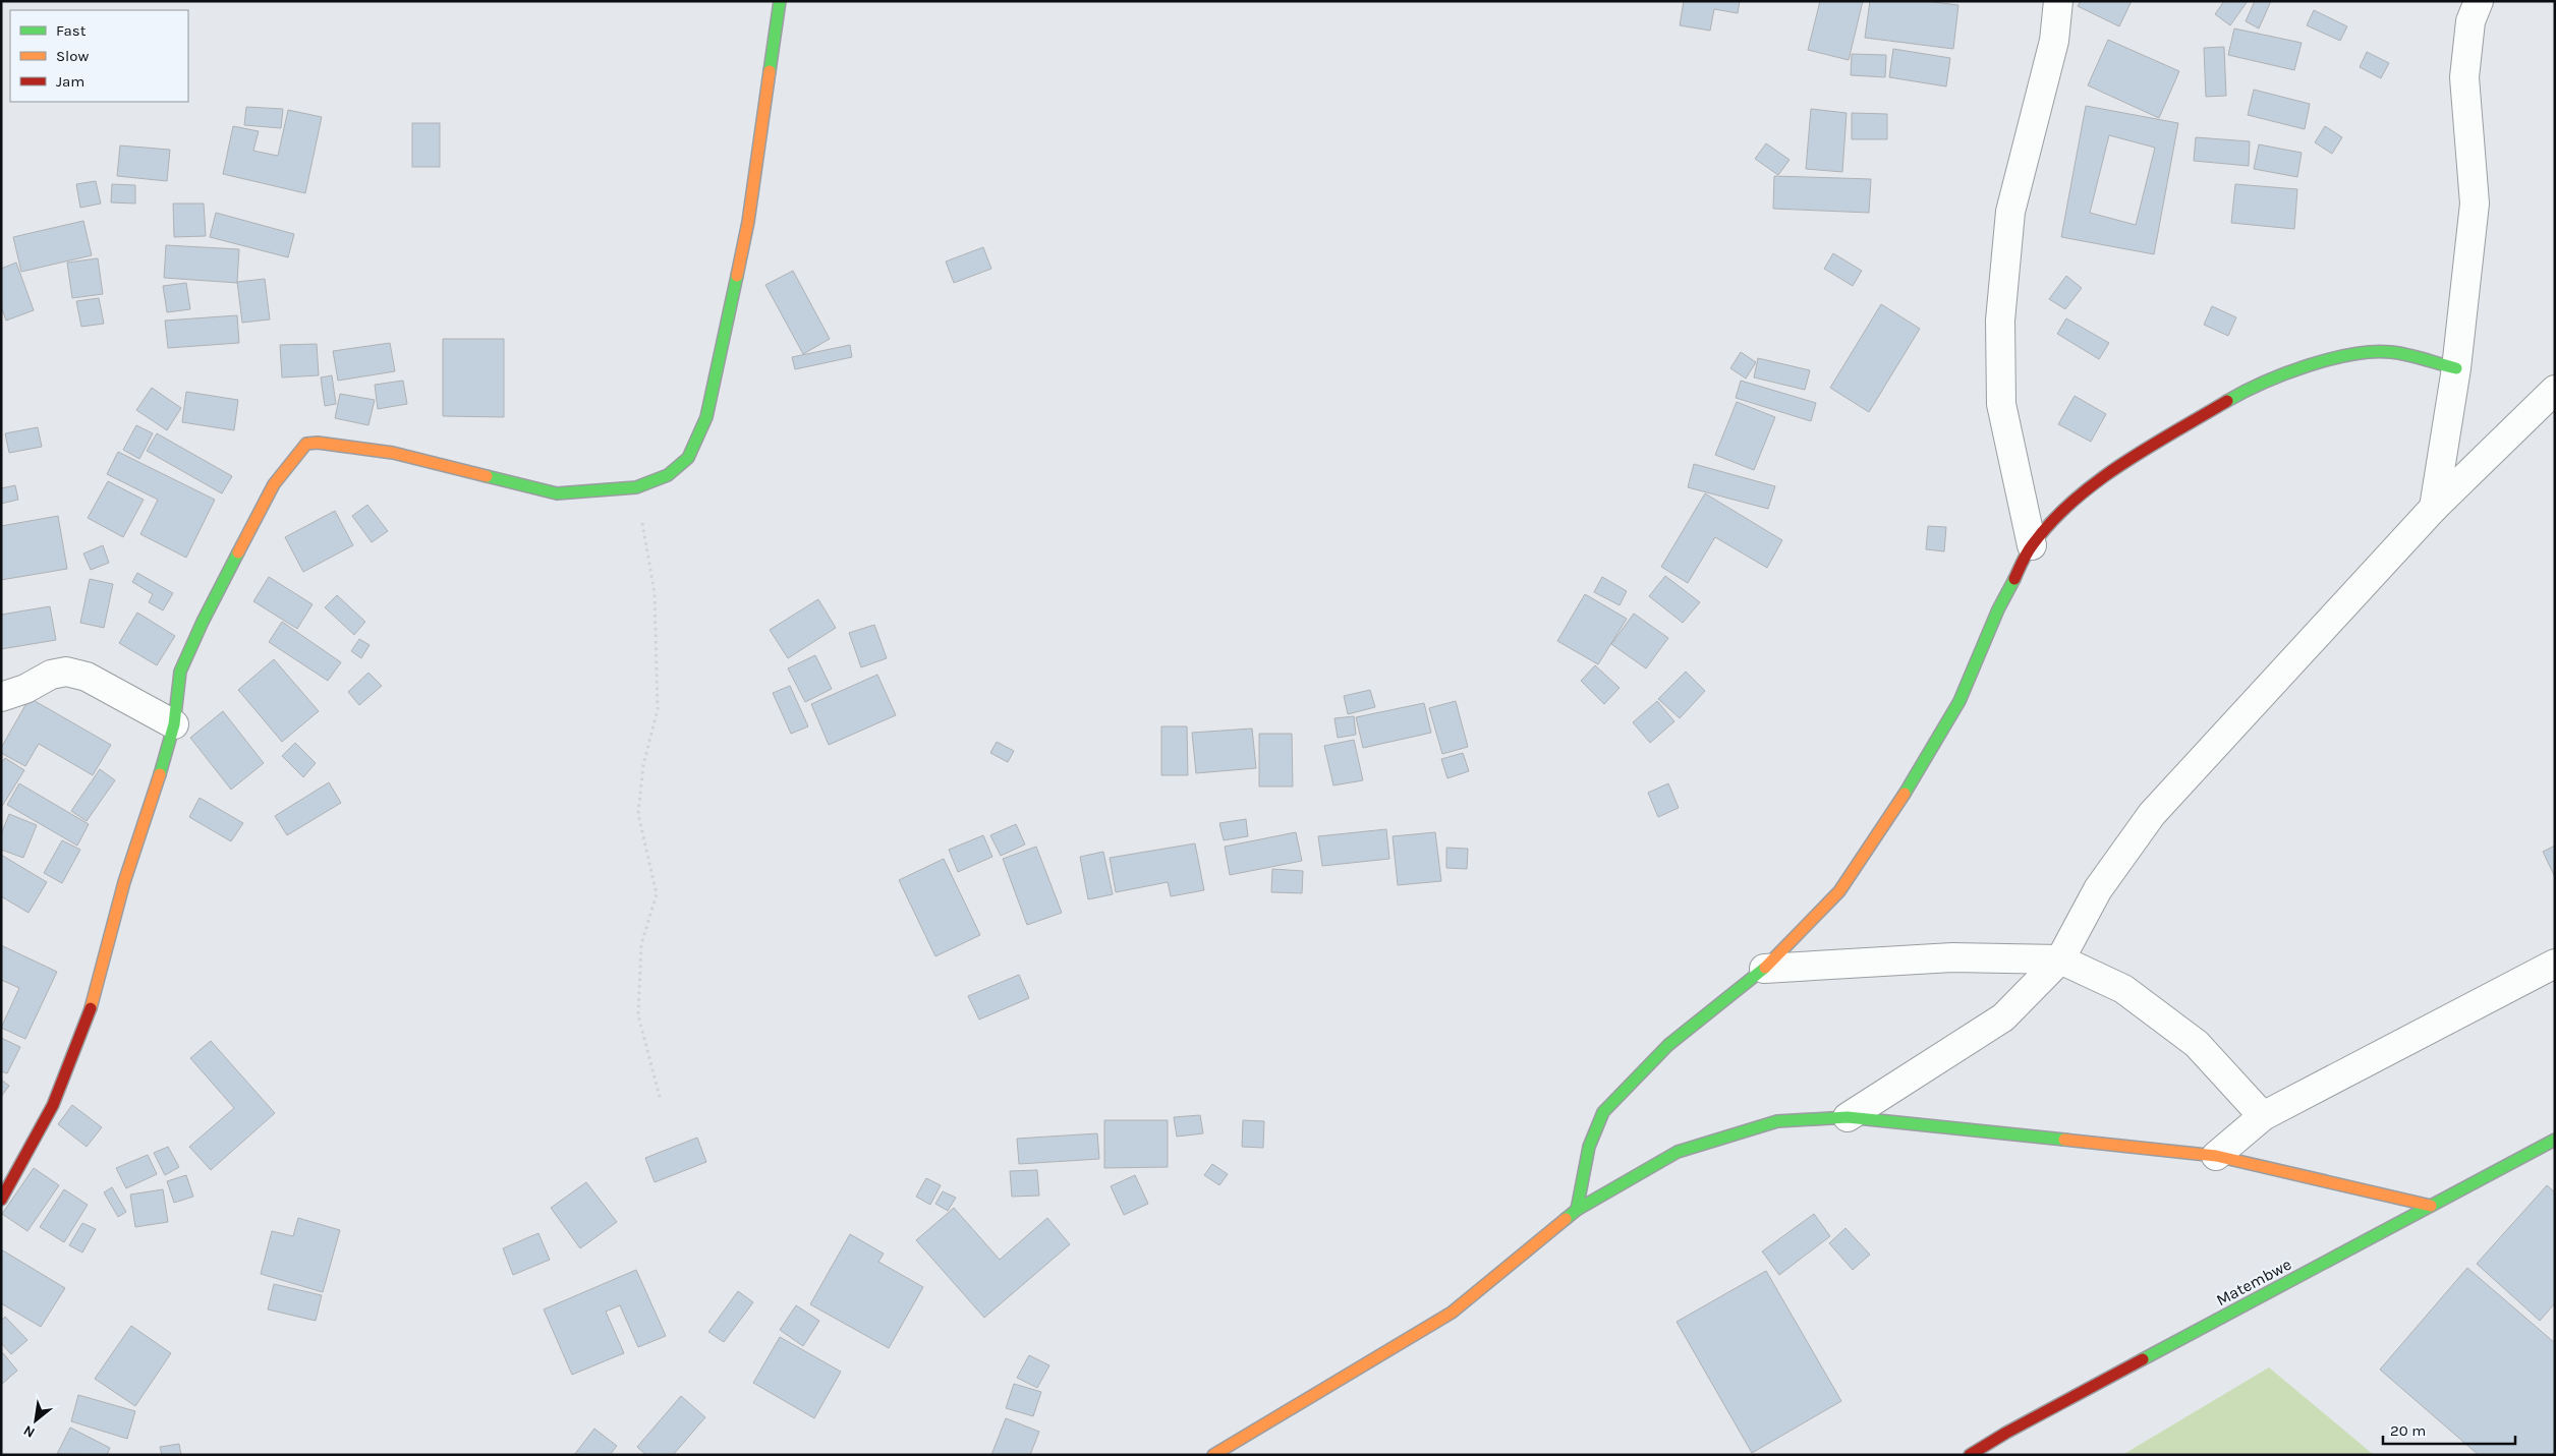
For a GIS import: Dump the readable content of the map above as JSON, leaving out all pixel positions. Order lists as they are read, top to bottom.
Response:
{
  "streets": {
    "street": ["Matembwe"]
  },
  "legend": ["Fast", "Slow", "Jam"],
  "scale_bar": "20 m",
  "north": "bottom left"
}
